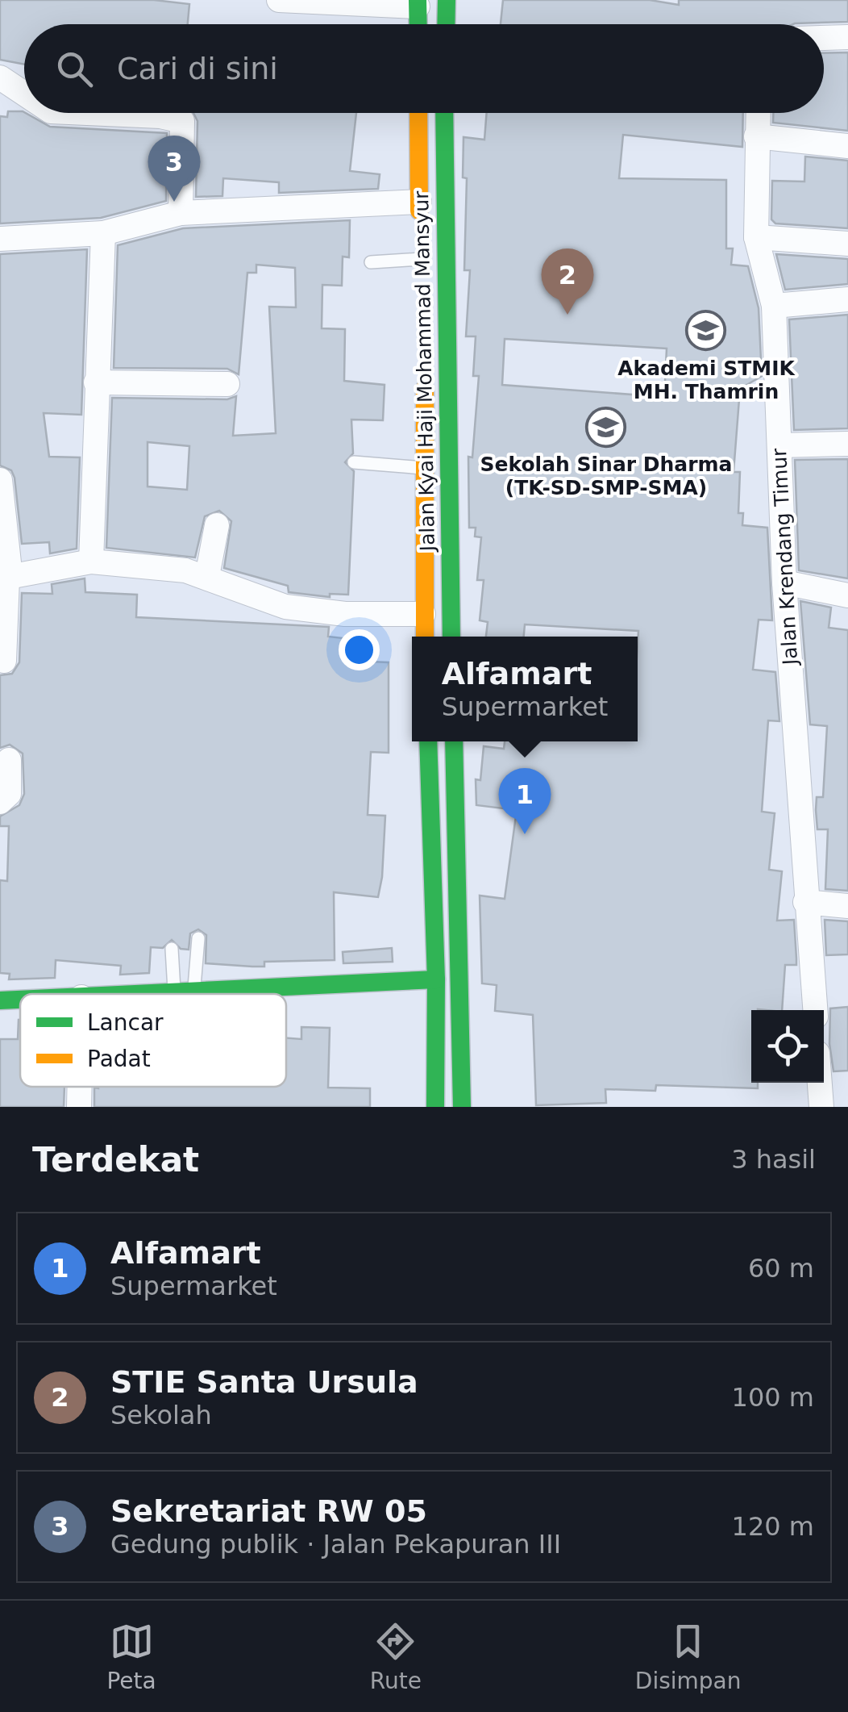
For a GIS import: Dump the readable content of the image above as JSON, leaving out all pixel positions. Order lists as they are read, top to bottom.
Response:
{
  "streets": {
    "main road": ["Jalan Kyai Haji Mohammad Mansyur"],
    "street": ["Jalan Krendang Timur"]
  },
  "places": {
    "school or university": ["Akademi STMIK MH. Thamrin", "Sekolah Sinar Dharma (TK-SD-SMP-SMA)"]
  },
  "legend": ["Lancar", "Padat"],
  "page": {
    "search": "Cari di sini",
    "pins": ["3", "2", "1"],
    "popup": ["Alfamart", "Supermarket"],
    "heading": ["Terdekat", "3 hasil"],
    "list": [
      {
        "mark": "1",
        "name": "Alfamart",
        "note": "Supermarket",
        "value": "60 m"
      },
      {
        "mark": "2",
        "name": "STIE Santa Ursula",
        "note": "Sekolah",
        "value": "100 m"
      },
      {
        "mark": "3",
        "name": "Sekretariat RW 05",
        "note": "Gedung publik · Jalan Pekapuran III",
        "value": "120 m"
      }
    ],
    "nav": ["Peta", "Rute", "Disimpan"]
  }
}
